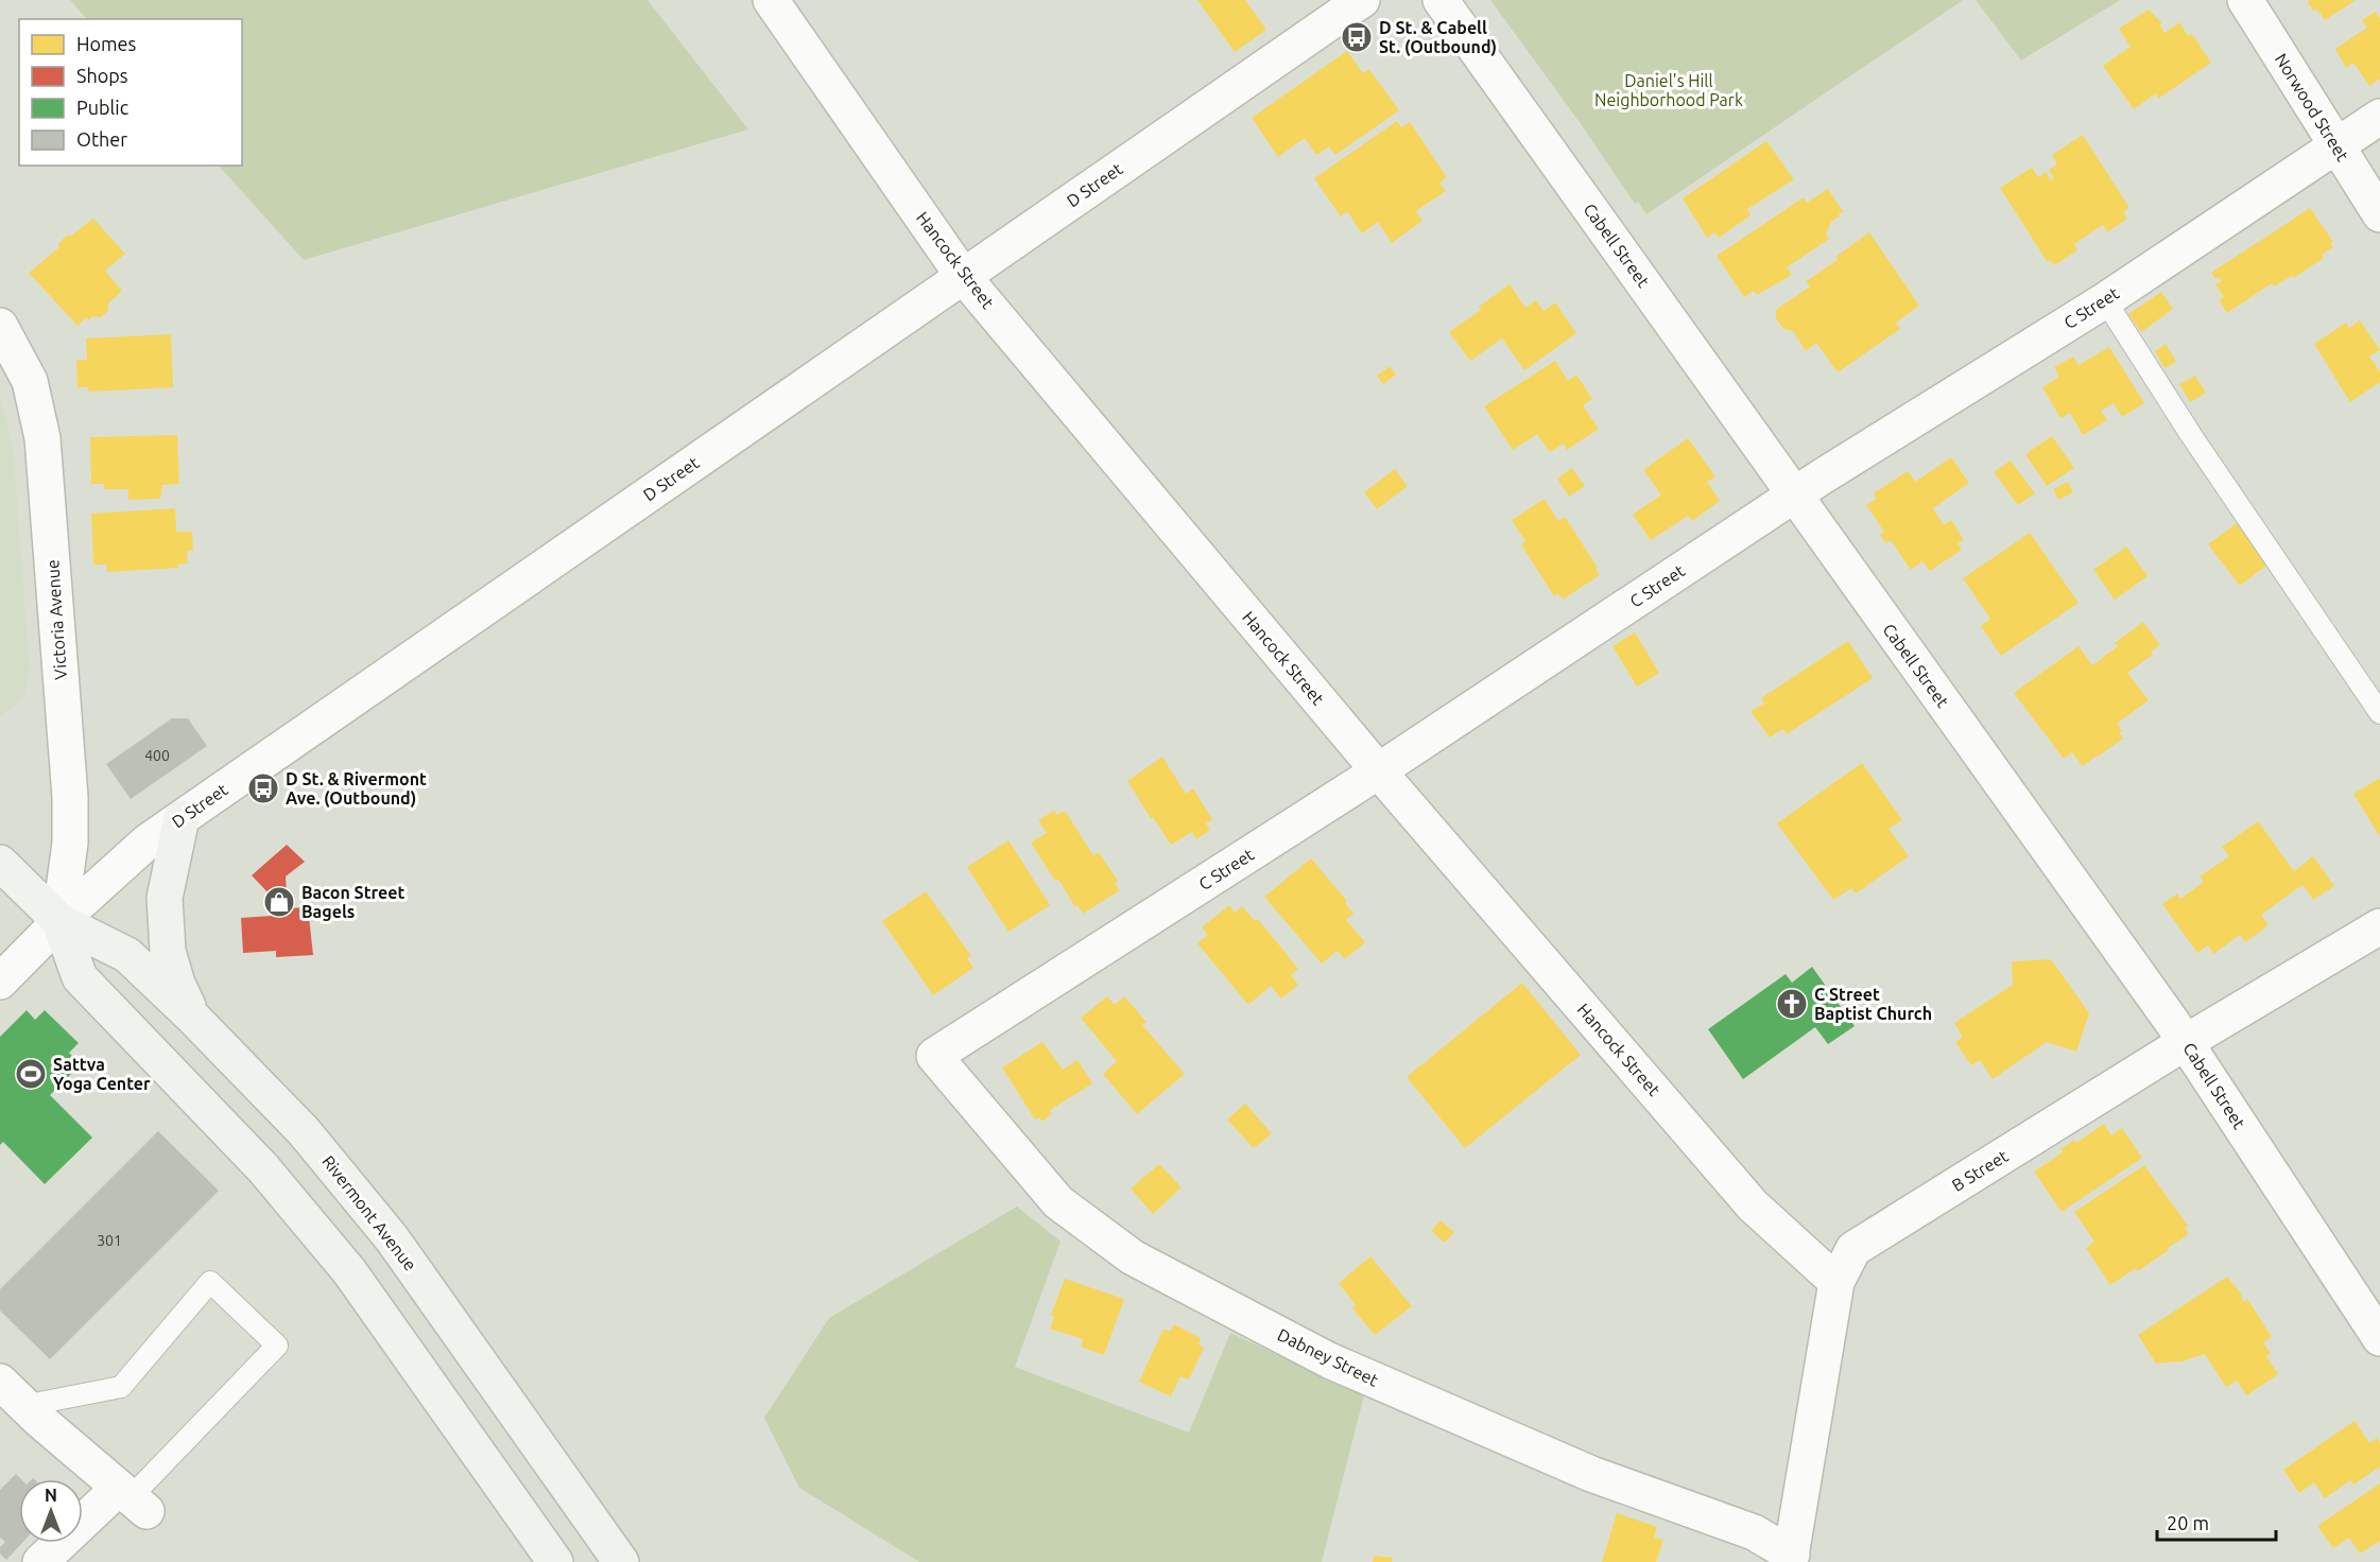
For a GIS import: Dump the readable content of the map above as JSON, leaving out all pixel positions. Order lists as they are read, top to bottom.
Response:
{
  "streets": {
    "main road": ["Rivermont Avenue"],
    "street": [
      "Norwood Street",
      "D Street",
      "Cabell Street",
      "Hancock Street",
      "C Street",
      "Victoria Avenue",
      "B Street",
      "Dabney Street"
    ]
  },
  "crossings": [
    ["Norwood Street", "C Street"],
    ["D Street", "Hancock Street"],
    ["D Street", "Victoria Avenue"],
    ["D Street", "Rivermont Avenue"],
    ["Cabell Street", "C Street"],
    ["Cabell Street", "B Street"],
    ["Hancock Street", "C Street"],
    ["Hancock Street", "B Street"],
    ["C Street", "Dabney Street"],
    ["Victoria Avenue", "Rivermont Avenue"],
    ["B Street", "Dabney Street"]
  ],
  "parks": ["Daniel's Hill Neighborhood Park"],
  "places": {
    "bus stop": ["D St. & Cabell St. (Outbound)", "D St. & Rivermont Ave. (Outbound)"],
    "shop": ["Bacon Street Bagels"],
    "church": ["C Street Baptist Church"],
    "sports": ["Sattva Yoga Center"]
  },
  "house_numbers": ["400", "301"],
  "legend": [
    "Homes",
    "Shops",
    "Public",
    "Other"
  ],
  "scale_bar": "20 m",
  "north": "top"
}
